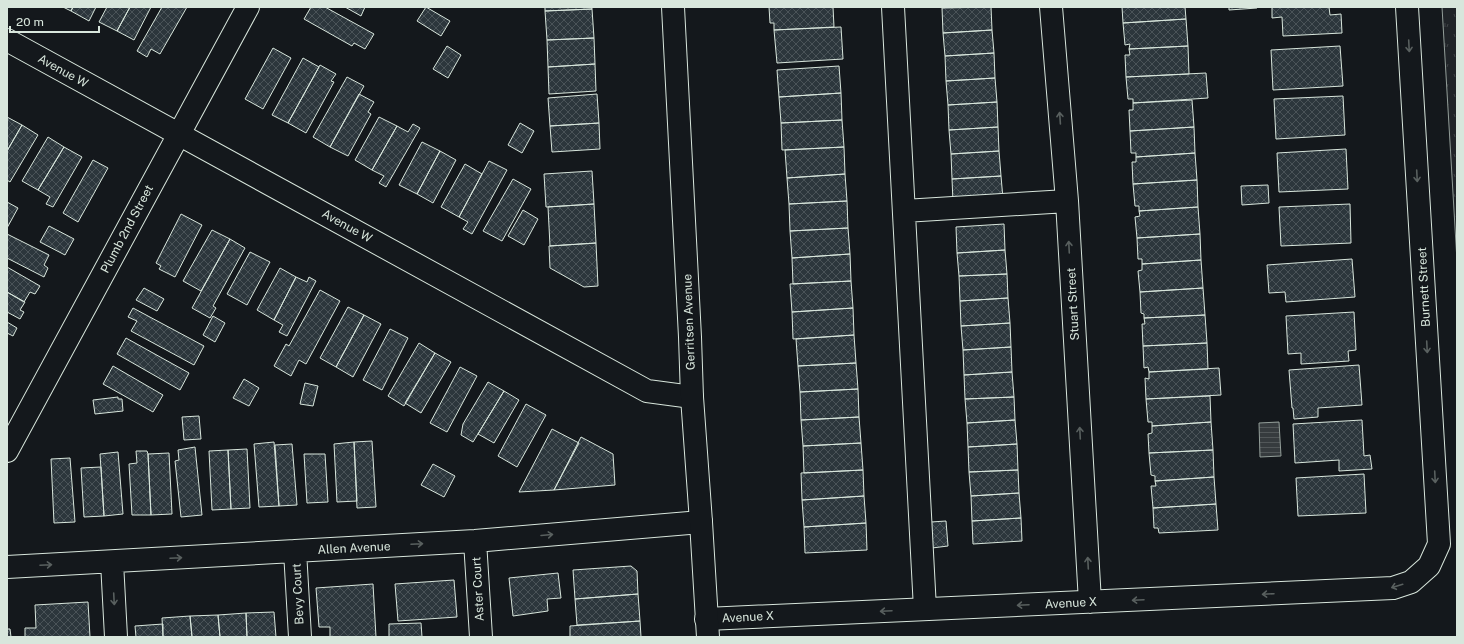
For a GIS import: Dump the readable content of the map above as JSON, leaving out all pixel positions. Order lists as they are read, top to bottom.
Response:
{
  "streets": {
    "street": [
      "Avenue W",
      "Plumb 2nd Street",
      "Burnett Street",
      "Stuart Street",
      "Gerritsen Avenue",
      "Allen Avenue",
      "Aster Court",
      "Bevy Court",
      "Avenue X"
    ]
  },
  "crossings": [
    ["Avenue W", "Plumb 2nd Street"],
    ["Avenue W", "Gerritsen Avenue"],
    ["Burnett Street", "Avenue X"],
    ["Stuart Street", "Avenue X"],
    ["Gerritsen Avenue", "Allen Avenue"],
    ["Gerritsen Avenue", "Avenue X"],
    ["Allen Avenue", "Aster Court"],
    ["Allen Avenue", "Bevy Court"]
  ],
  "one_way": ["Burnett Street", "Allen Avenue", "Avenue X"],
  "scale_bar": "20 m"
}
